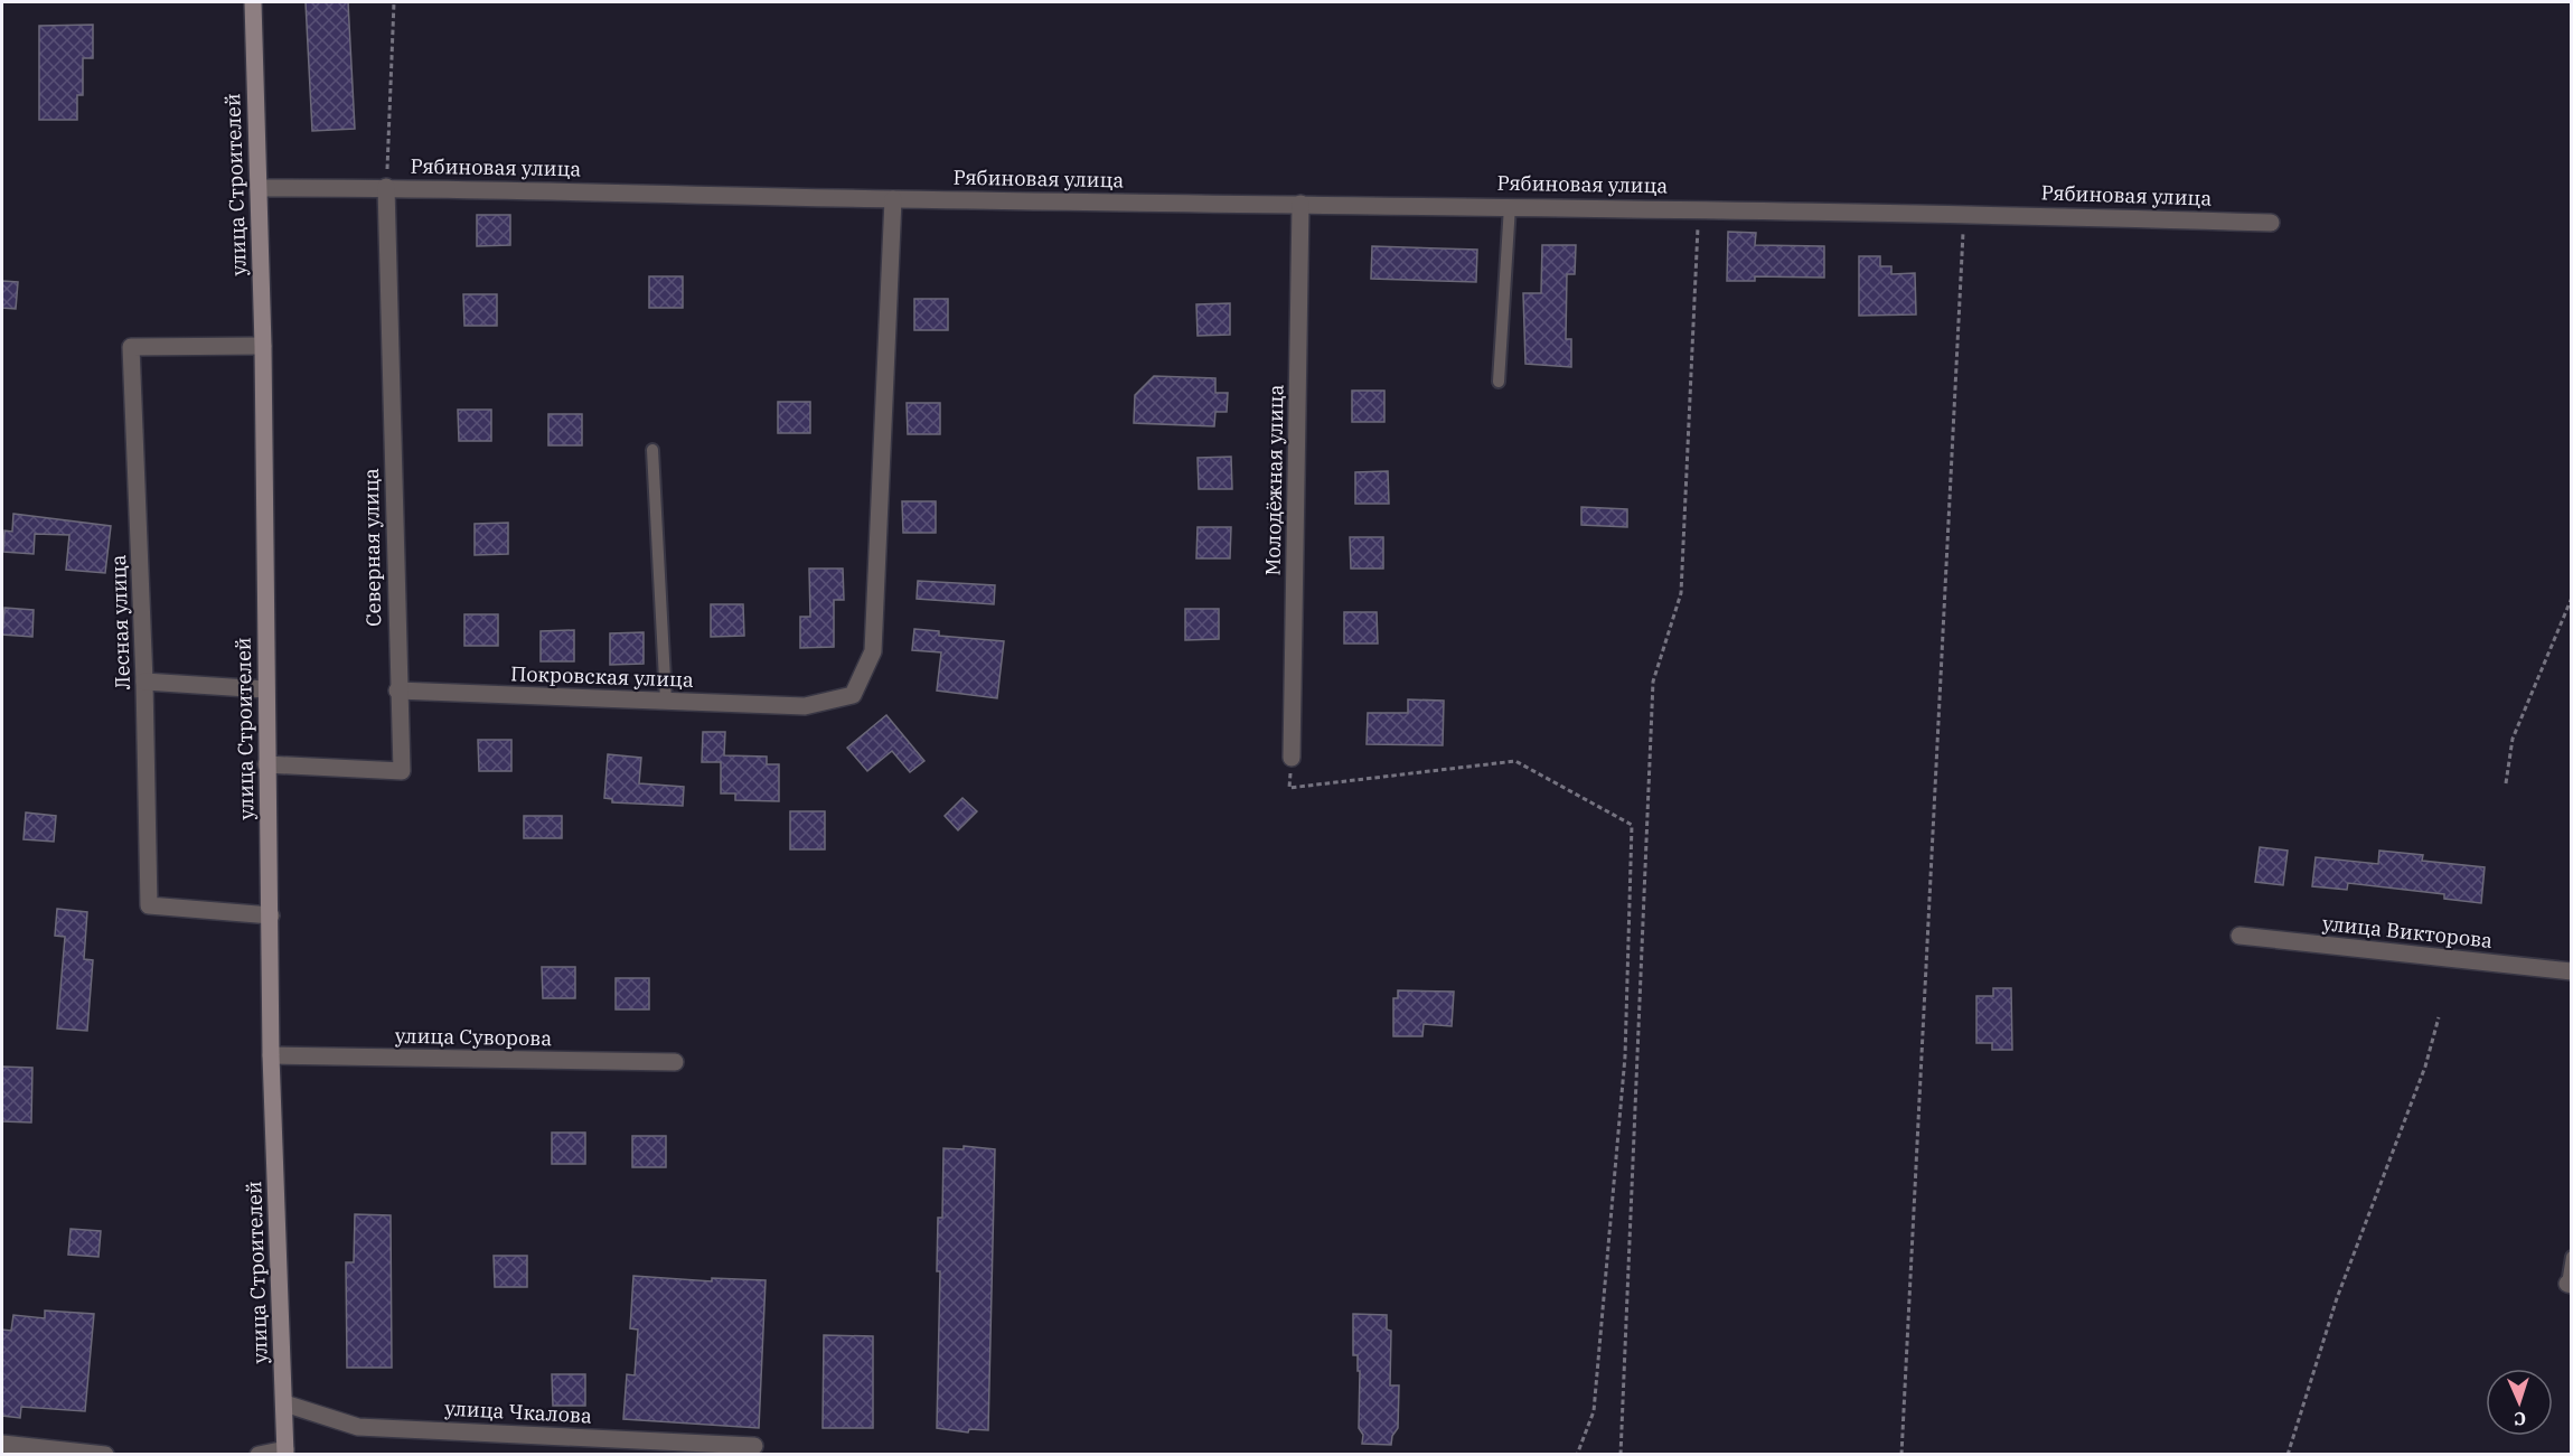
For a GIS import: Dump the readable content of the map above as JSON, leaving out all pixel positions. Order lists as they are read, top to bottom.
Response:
{
  "streets": {
    "main road": ["улица Строителей"],
    "street": [
      "Рябиновая улица",
      "Молодёжная улица",
      "Северная улица",
      "Лесная улица",
      "Покровская улица",
      "улица Викторова",
      "улица Суворова",
      "улица Чкалова"
    ]
  },
  "crossings": [
    ["Рябиновая улица", "улица Строителей"],
    ["Рябиновая улица", "Молодёжная улица"],
    ["Рябиновая улица", "Северная улица"],
    ["Рябиновая улица", "Покровская улица"],
    ["улица Строителей", "Северная улица"],
    ["улица Строителей", "Лесная улица"],
    ["улица Строителей", "улица Суворова"],
    ["улица Строителей", "улица Чкалова"],
    ["Северная улица", "Покровская улица"]
  ],
  "north": "bottom"
}
